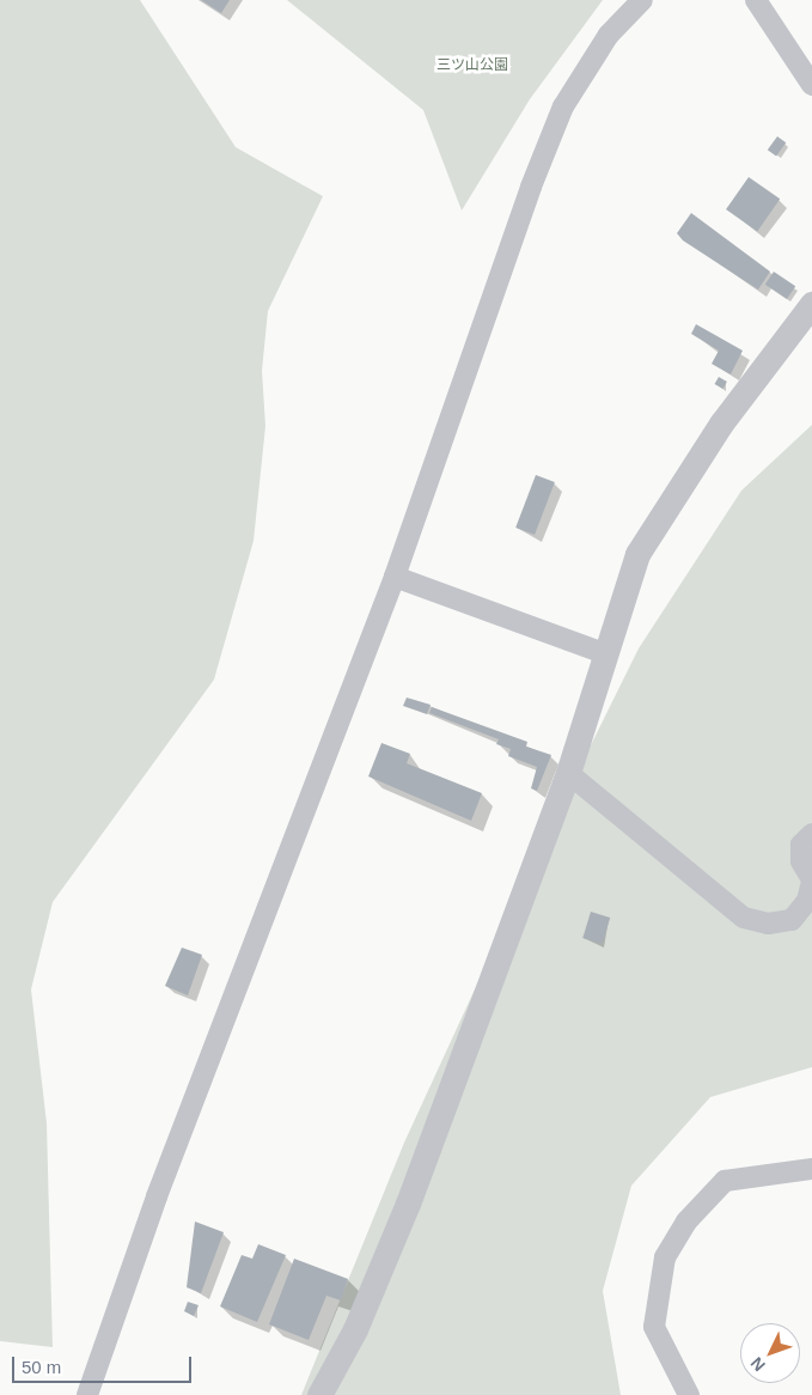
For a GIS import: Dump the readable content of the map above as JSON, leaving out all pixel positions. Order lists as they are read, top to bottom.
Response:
{
  "parks": ["三ツ山公園"],
  "scale_bar": "50 m",
  "north": "bottom left"
}
